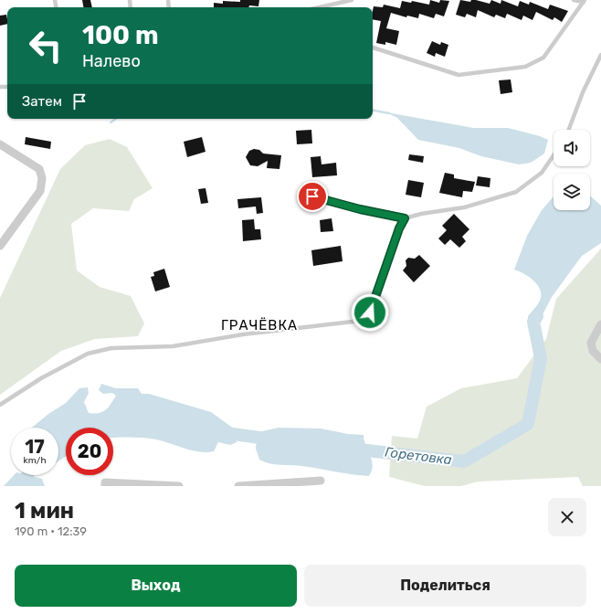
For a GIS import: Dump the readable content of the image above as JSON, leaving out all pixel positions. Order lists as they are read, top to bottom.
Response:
{
  "districts": ["ГРАЧЁВКА"],
  "water": ["Горетовка"],
  "page": {
    "turn": ["100 m", "Налево"],
    "then": "Затем",
    "speed": "17 km/h",
    "limit": "20",
    "heading": ["1 мин", "190 m · 12:39"],
    "buttons": ["Выход", "Поделиться"]
  }
}
